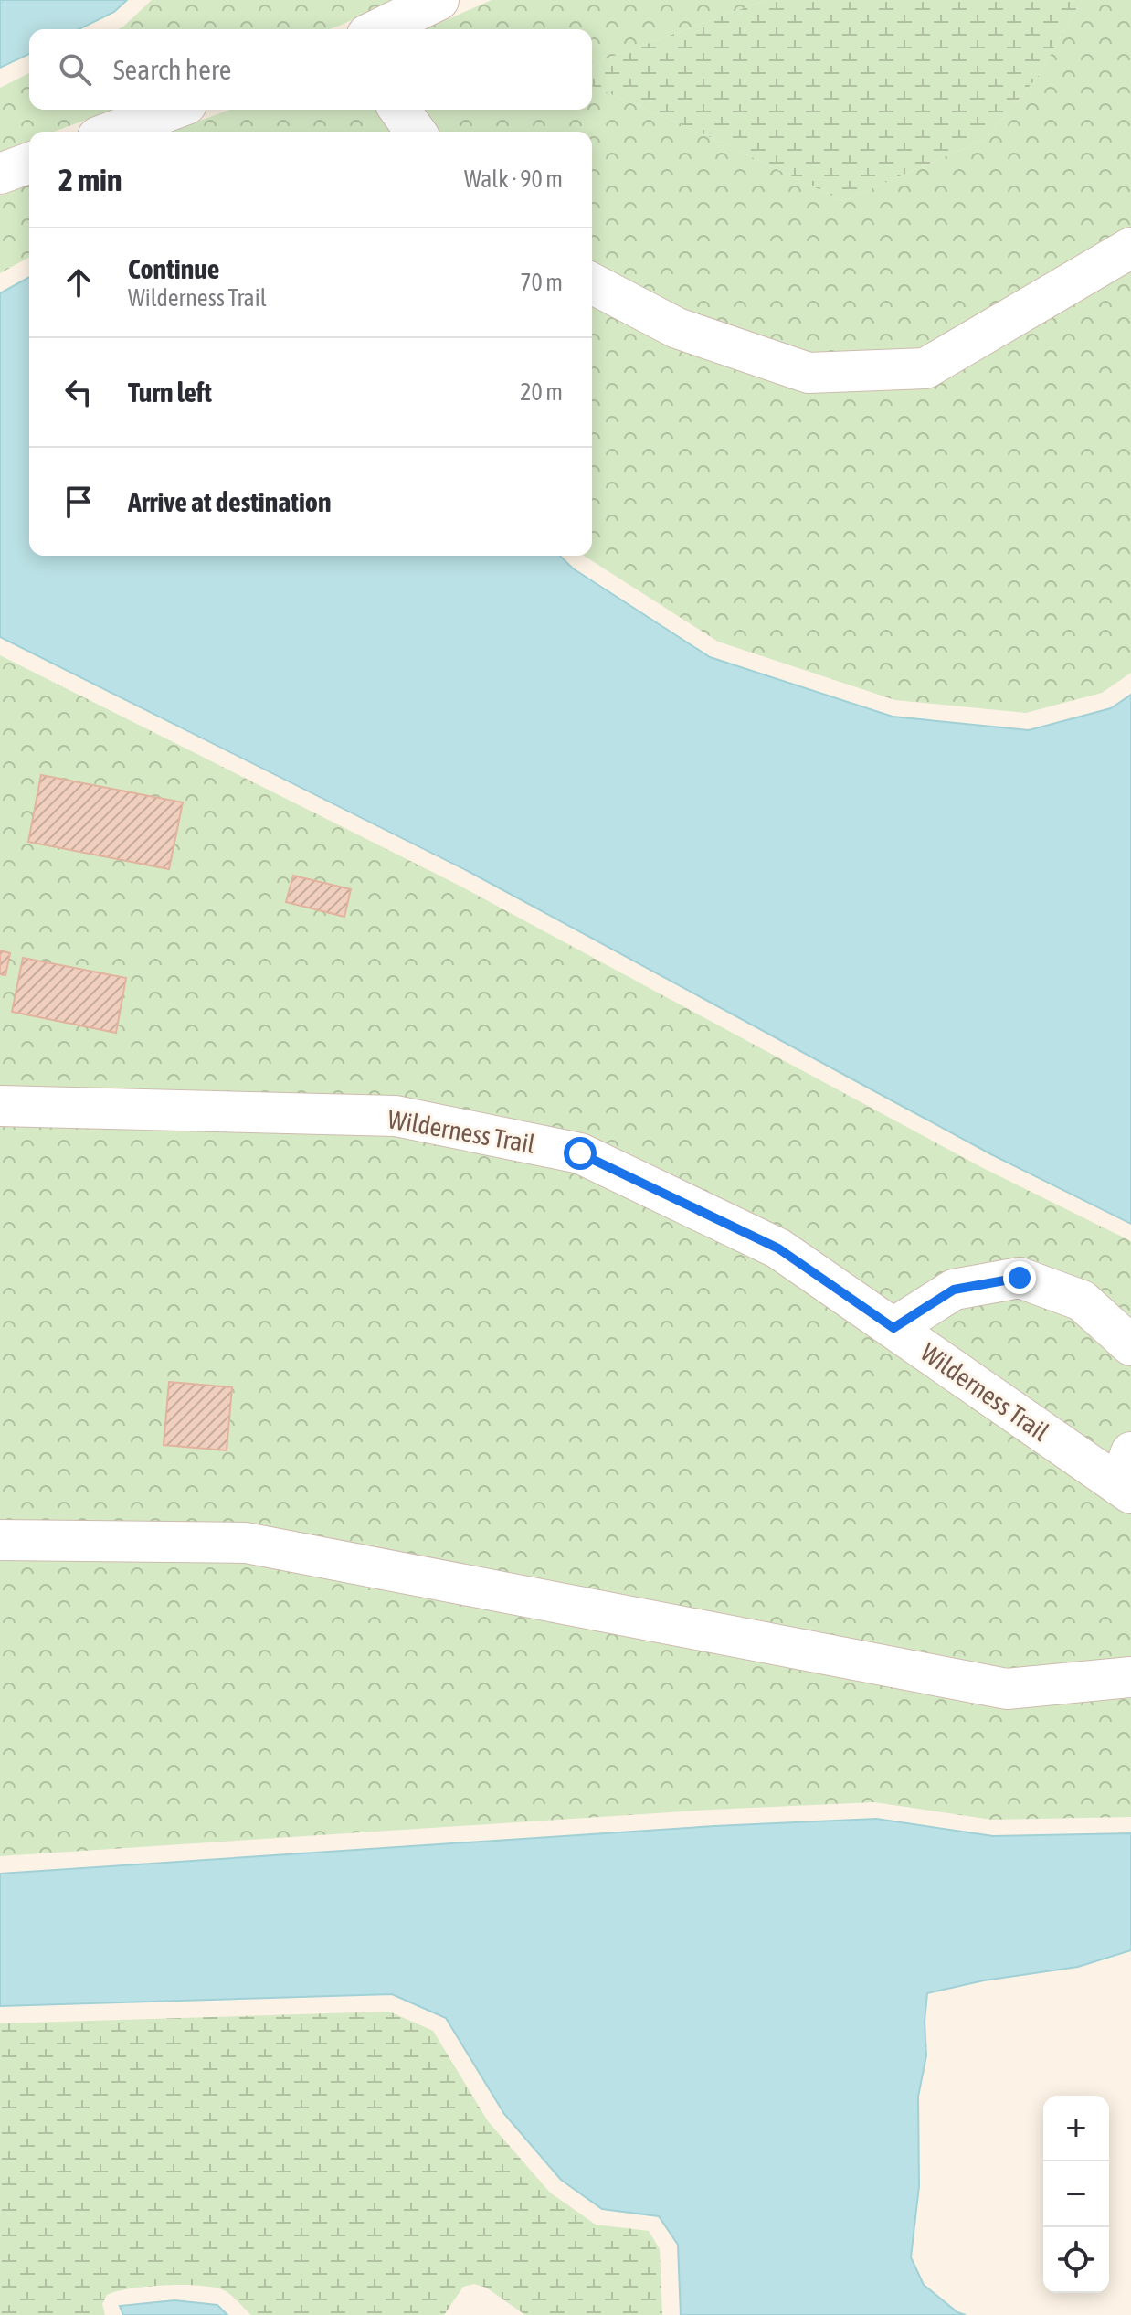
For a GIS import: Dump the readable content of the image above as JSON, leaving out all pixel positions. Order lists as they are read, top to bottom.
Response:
{
  "streets": {
    "street": ["Wilderness Trail"]
  },
  "page": {
    "search": "Search here",
    "heading": ["2 min", "Walk · 90 m"],
    "list": [
      ["Continue", "Wilderness Trail", "70 m"],
      ["Turn left", "20 m"],
      "Arrive at destination"
    ],
    "map_buttons": ["+", "−"]
  }
}
